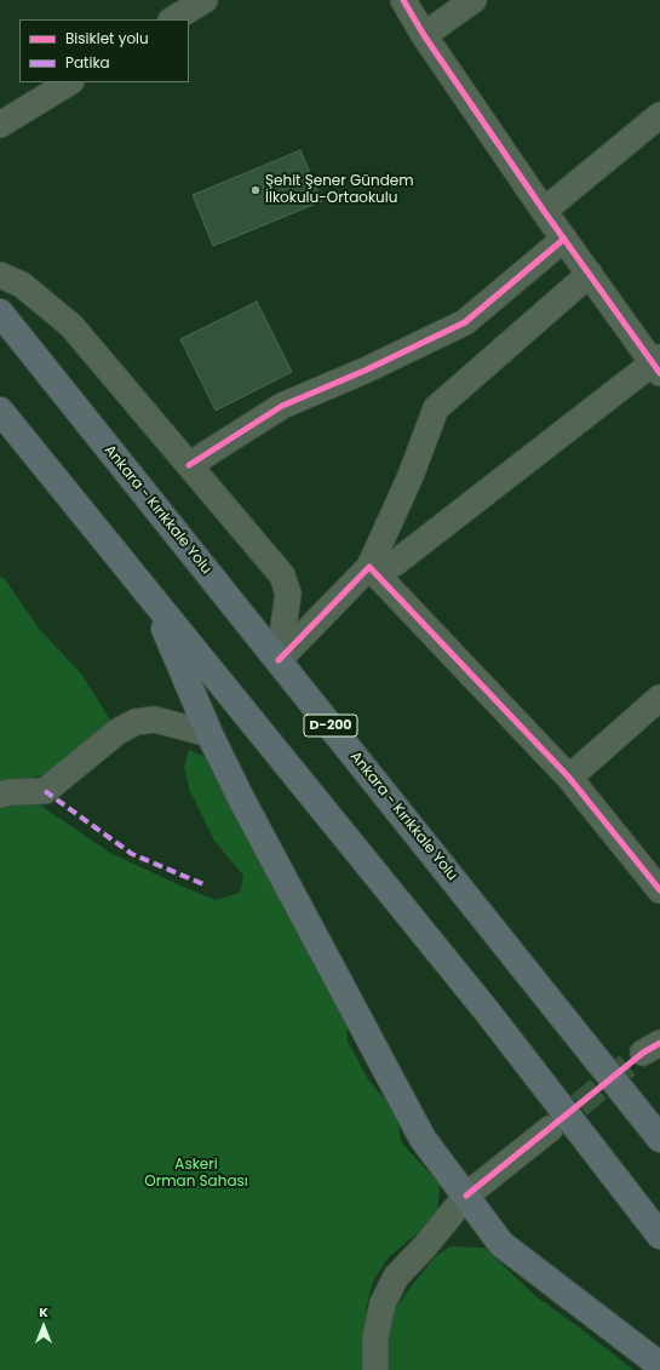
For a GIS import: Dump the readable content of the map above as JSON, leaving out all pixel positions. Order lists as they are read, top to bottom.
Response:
{
  "streets": {
    "highway": ["Ankara - Kırıkkale Yolu", "D-200"]
  },
  "parks": ["Askeri Orman Sahası"],
  "places": ["Şehit Şener Gündem İlkokulu-Ortaokulu"],
  "legend": ["Bisiklet yolu", "Patika"],
  "north": "top"
}
